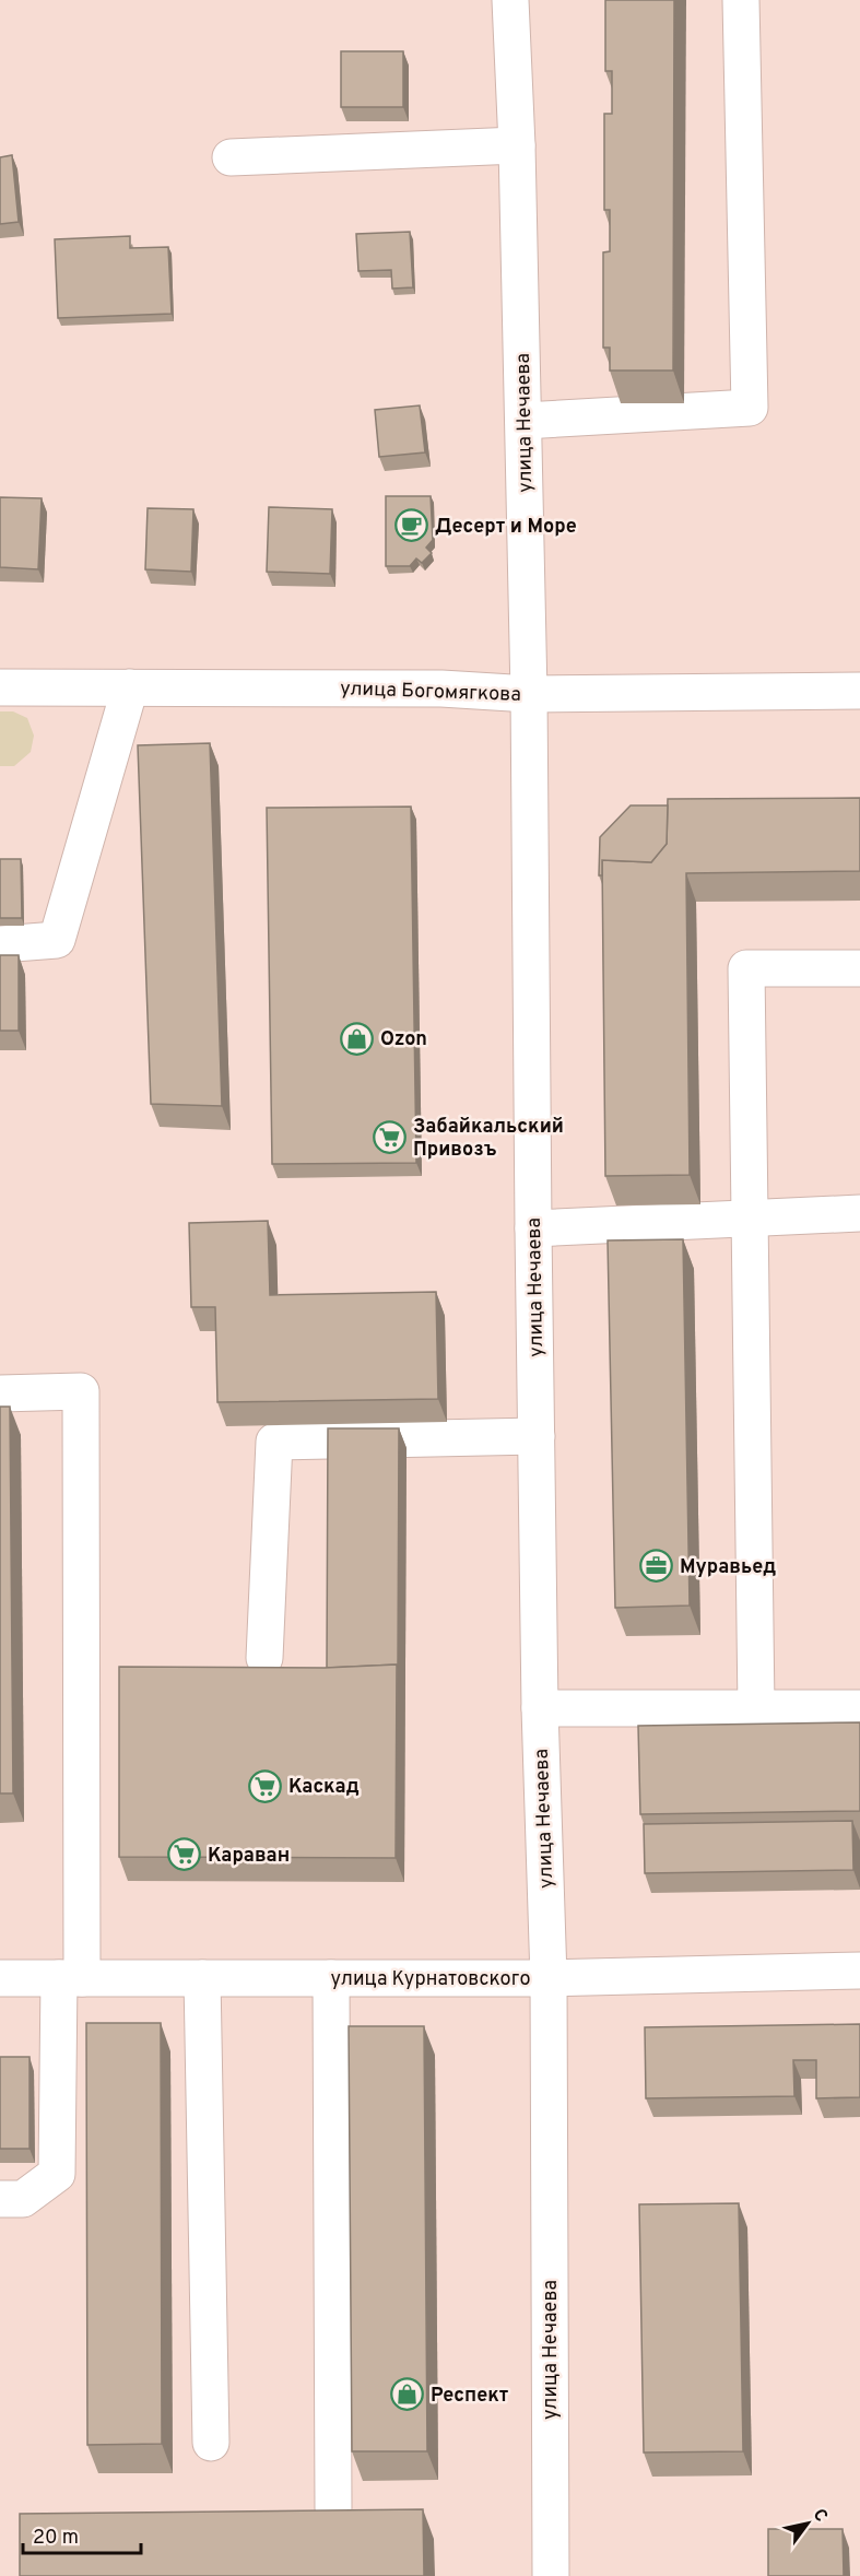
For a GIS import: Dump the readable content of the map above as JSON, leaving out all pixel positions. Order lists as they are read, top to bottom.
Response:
{
  "streets": {
    "street": ["улица Нечаева", "улица Богомягкова", "улица Курнатовского"]
  },
  "crossings": [
    ["улица Нечаева", "улица Богомягкова"],
    ["улица Нечаева", "улица Курнатовского"]
  ],
  "places": {
    "cafe": ["Десерт и Море"],
    "shop": ["Ozon", "Респект"],
    "supermarket": ["Забайкальский Привозъ", "Каскад", "Караван"],
    "office": ["Муравьед"]
  },
  "scale_bar": "20 m",
  "north": "top right"
}
